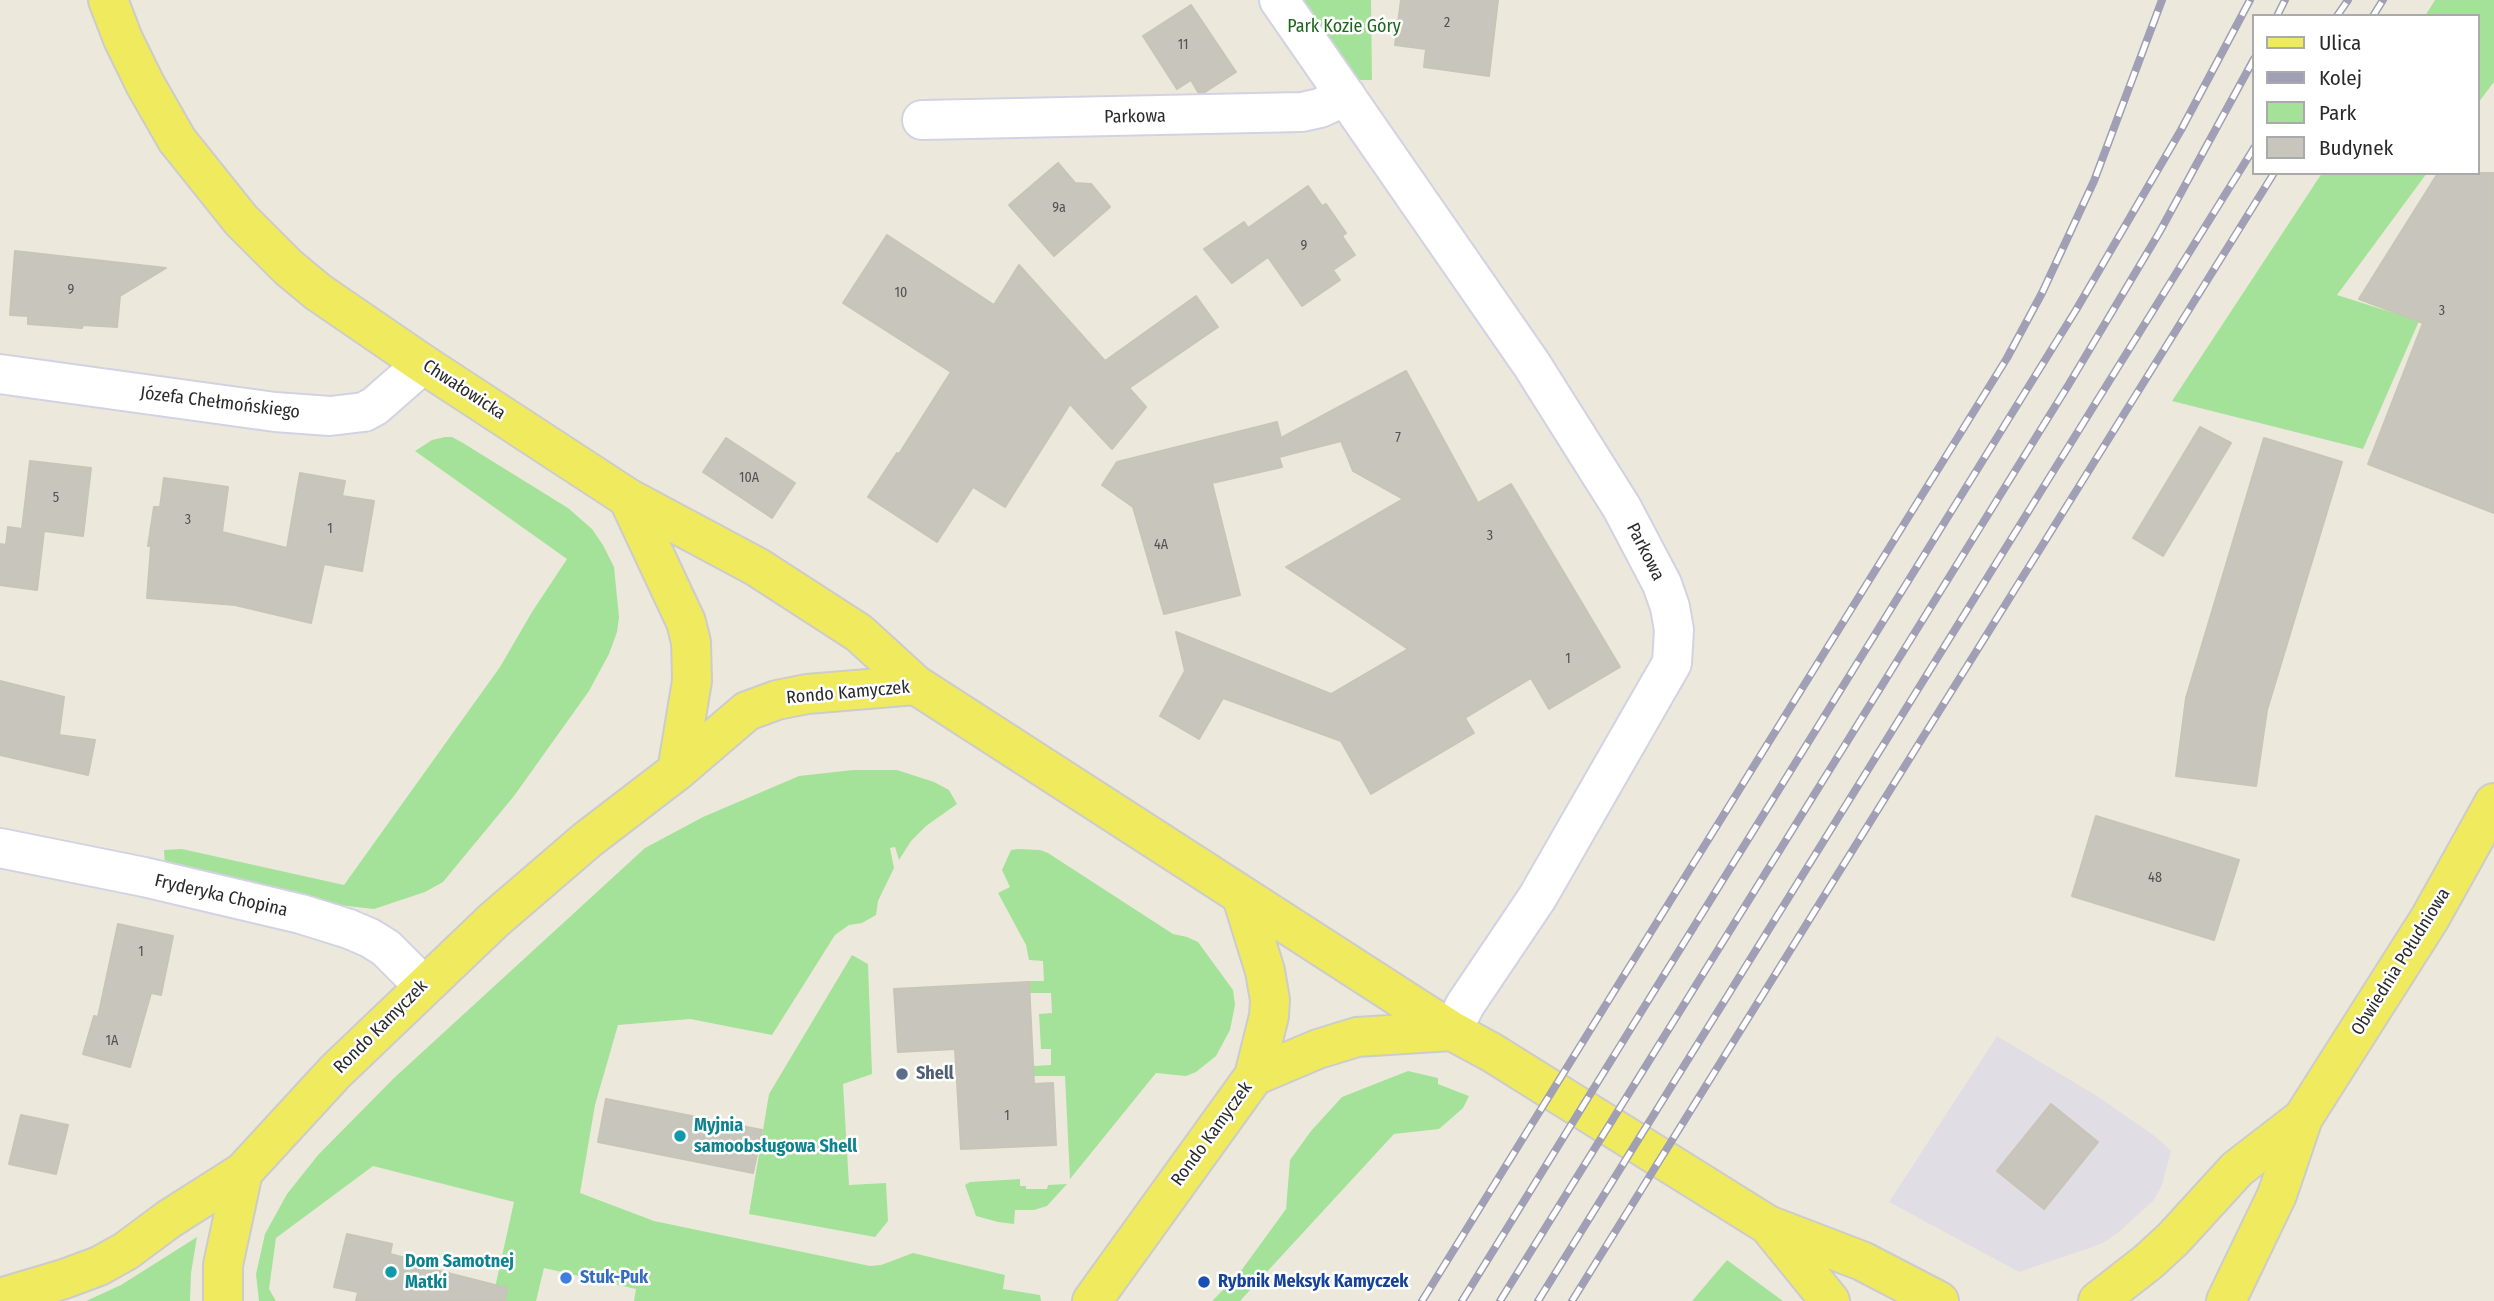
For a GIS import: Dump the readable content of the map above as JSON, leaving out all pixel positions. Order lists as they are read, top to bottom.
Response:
{
  "streets": {
    "main road": ["Chwałowicka", "Rondo Kamyczek", "Obwiednia Południowa"],
    "street": ["Parkowa", "Józefa Chełmońskiego", "Fryderyka Chopina"]
  },
  "crossings": [
    ["Chwałowicka", "Józefa Chełmońskiego"],
    ["Chwałowicka", "Rondo Kamyczek"],
    ["Rondo Kamyczek", "Fryderyka Chopina"]
  ],
  "parks": ["Park Kozie Góry"],
  "places": [
    "Shell",
    "Myjnia samoobsługowa Shell",
    "Dom Samotnej Matki",
    "Stuk-Puk",
    "Rybnik Meksyk Kamyczek"
  ],
  "house_numbers": [
    "2",
    "11",
    "9a",
    "9",
    "9",
    "10",
    "3",
    "7",
    "10A",
    "5",
    "3",
    "1",
    "3",
    "4A",
    "1",
    "48",
    "1",
    "1A",
    "1"
  ],
  "legend": [
    "Ulica",
    "Kolej",
    "Park",
    "Budynek"
  ]
}
